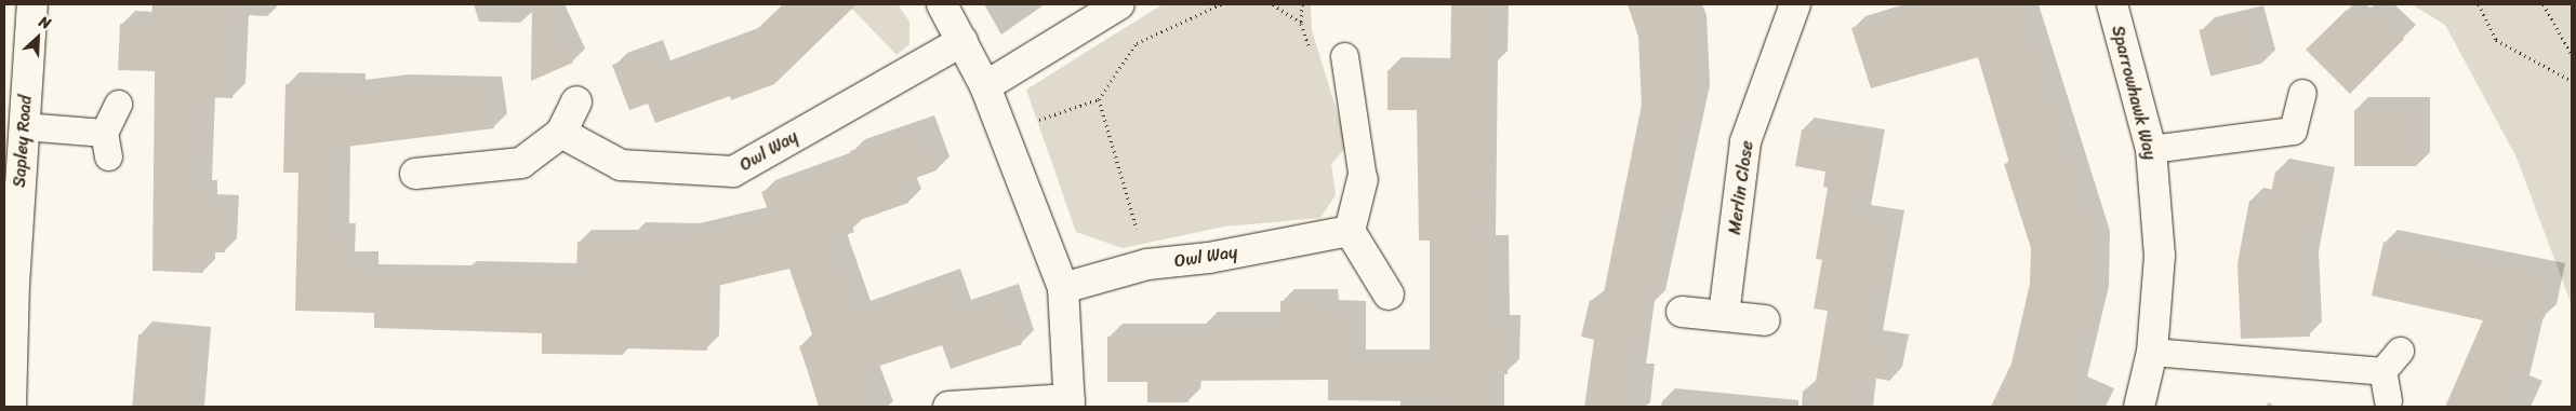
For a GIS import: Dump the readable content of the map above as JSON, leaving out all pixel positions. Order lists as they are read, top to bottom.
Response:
{
  "streets": {
    "street": [
      "Sparrowhawk Way",
      "Sapley Road",
      "Owl Way",
      "Merlin Close"
    ]
  },
  "north": "top right"
}
